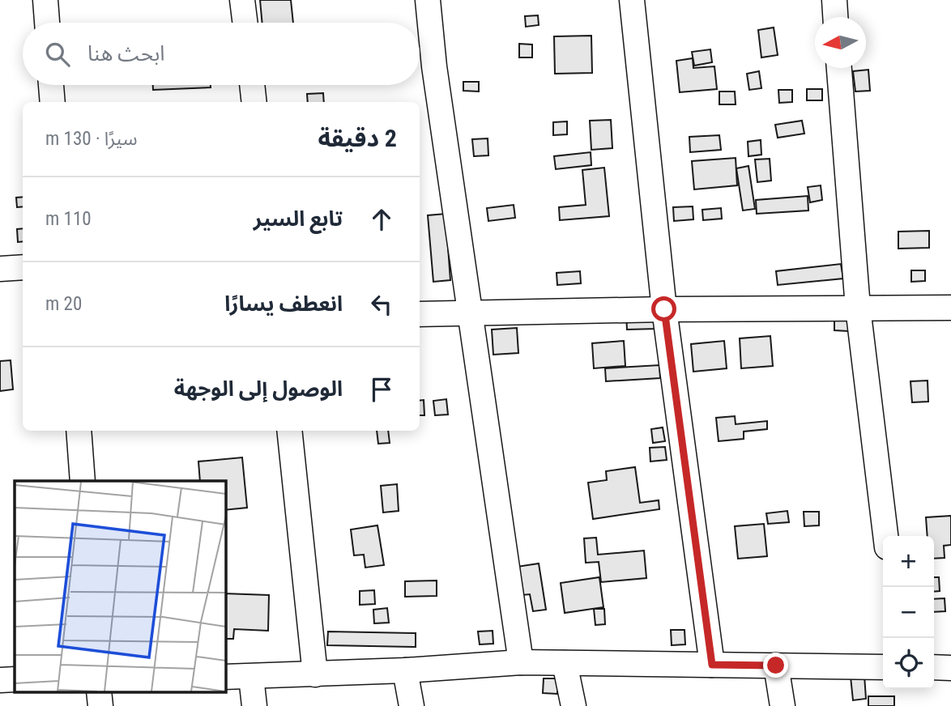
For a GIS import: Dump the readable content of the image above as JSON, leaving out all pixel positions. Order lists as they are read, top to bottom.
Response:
{
  "north": "left",
  "page": {
    "search": "ابحث هنا",
    "heading": ["2 دقيقة", "سيرًا · 130 m"],
    "list": [
      ["تابع السير", "110 m"],
      ["انعطف يسارًا", "20 m"],
      "الوصول إلى الوجهة"
    ],
    "map_buttons": ["+", "−"]
  }
}
